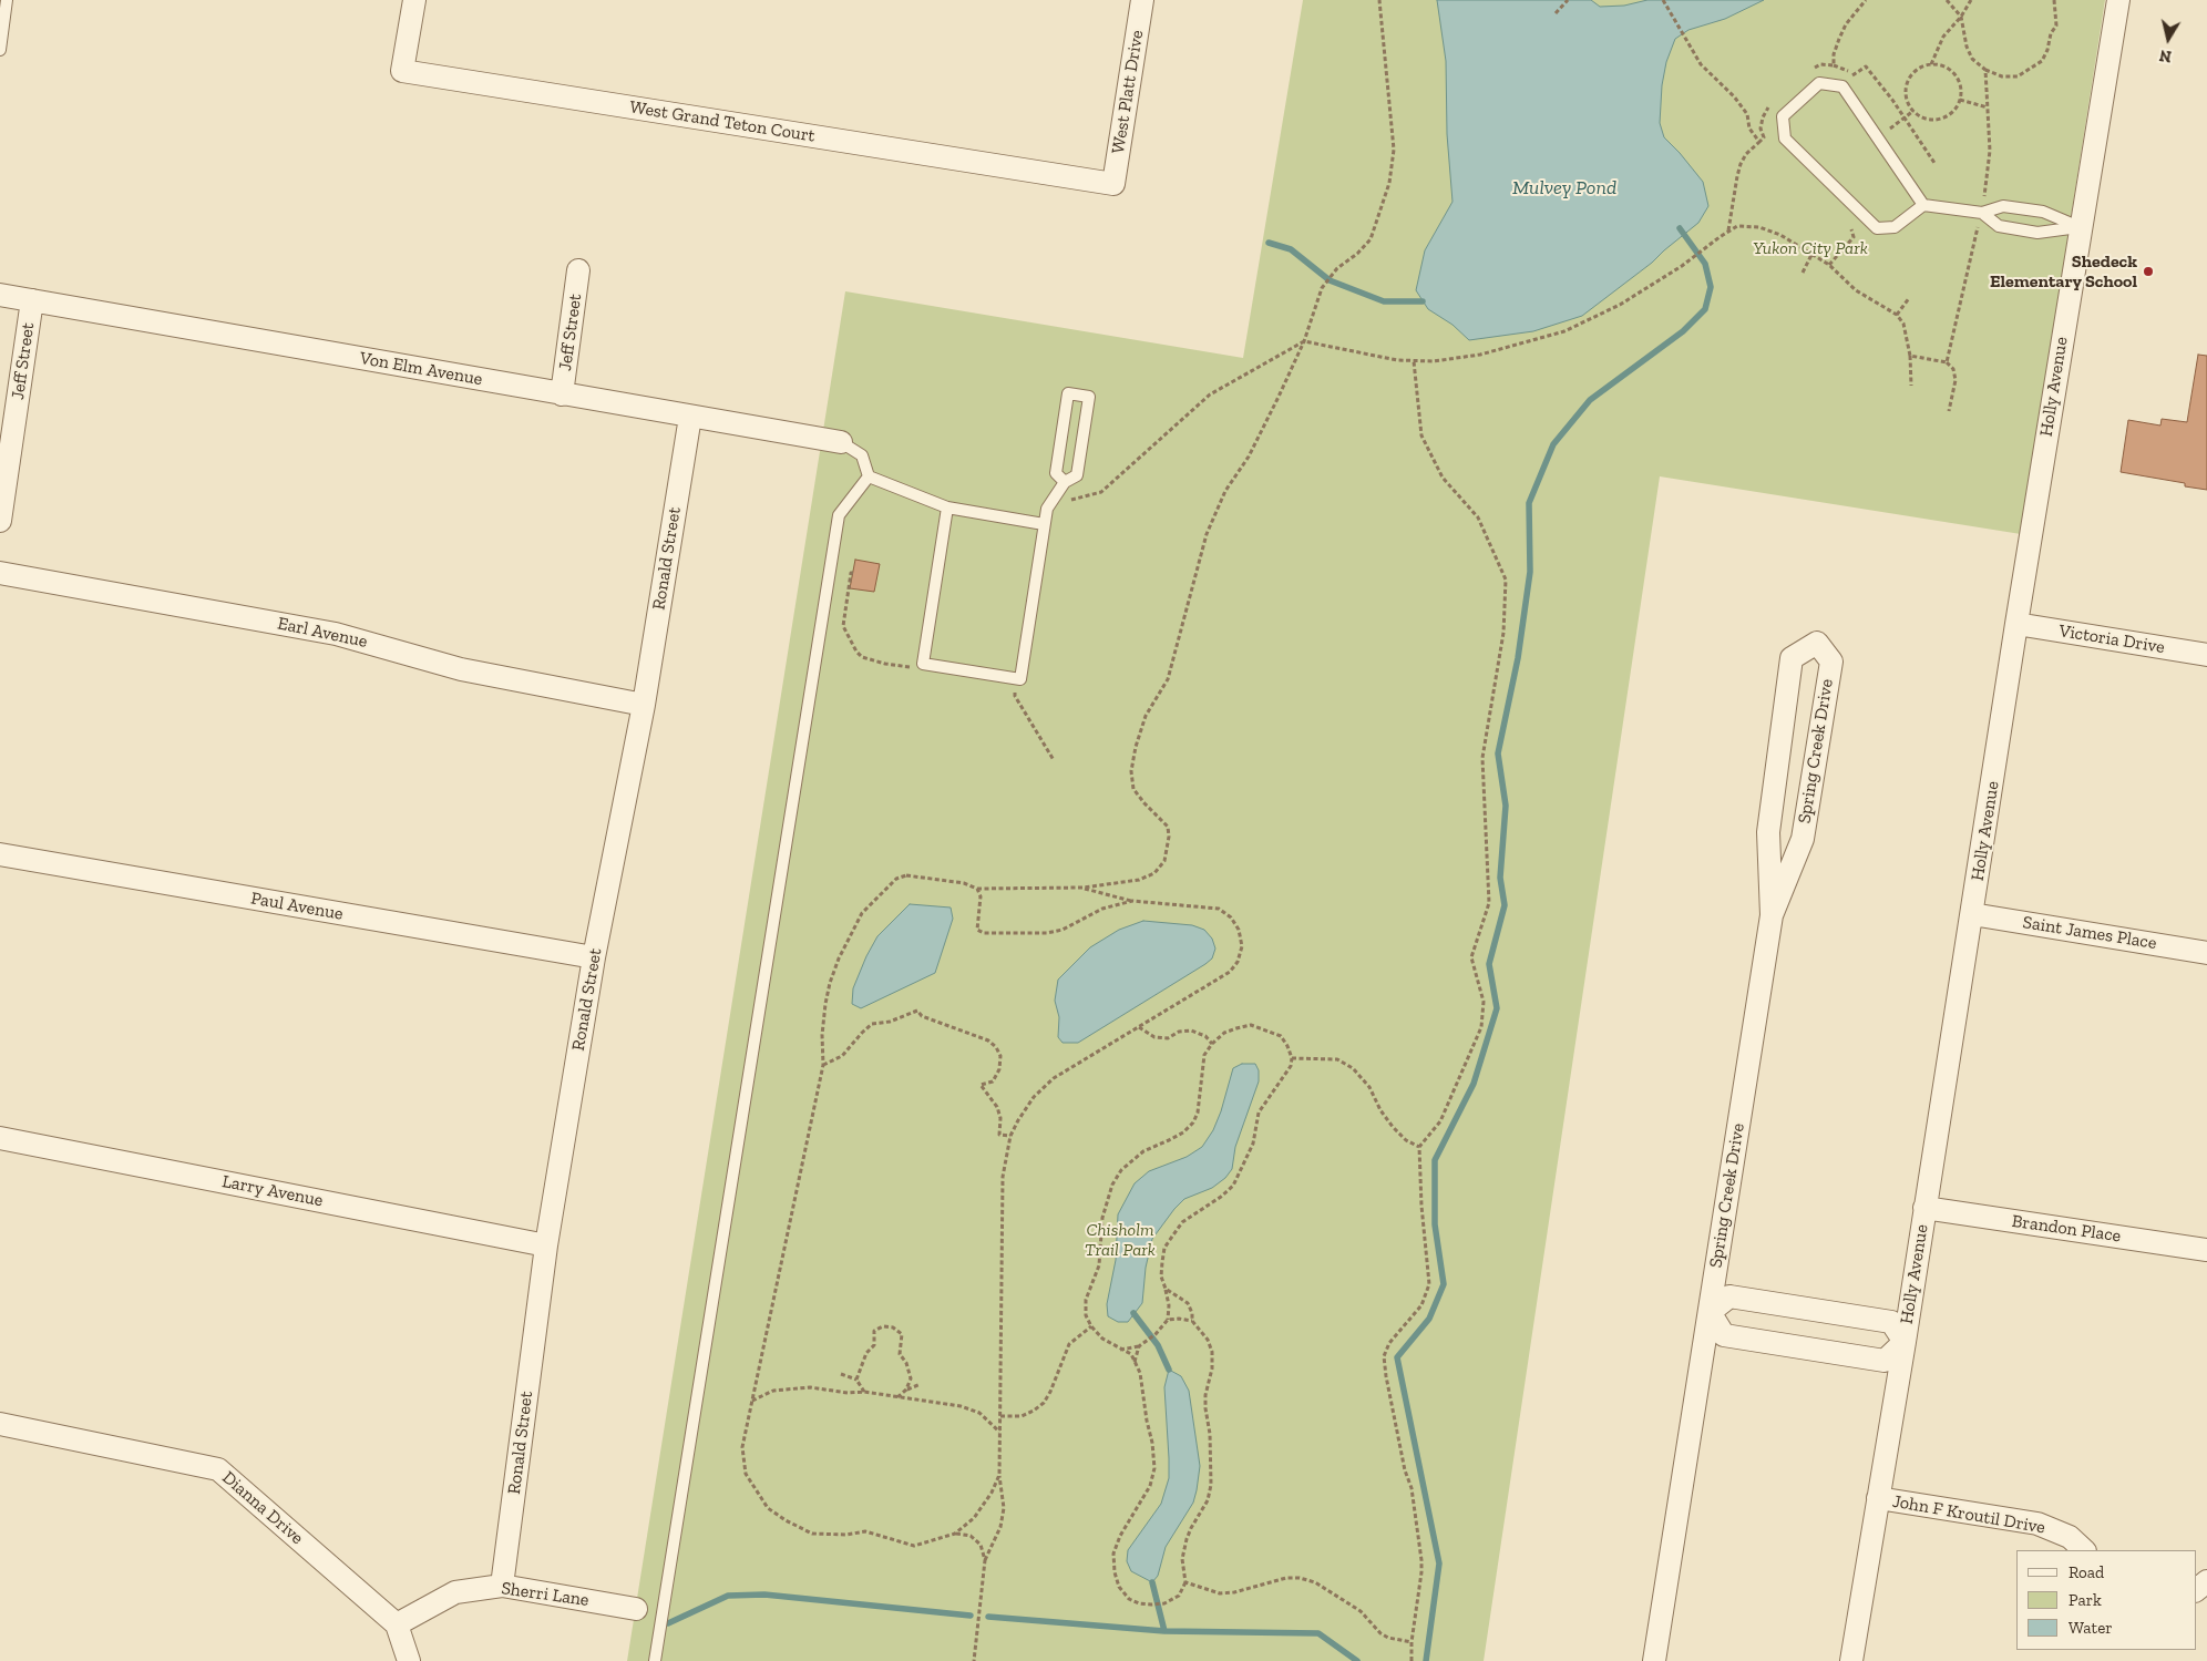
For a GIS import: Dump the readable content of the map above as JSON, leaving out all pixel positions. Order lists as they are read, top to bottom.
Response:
{
  "streets": {
    "street": [
      "West Platt Drive",
      "West Grand Teton Court",
      "Jeff Street",
      "Von Elm Avenue",
      "Holly Avenue",
      "Ronald Street",
      "Earl Avenue",
      "Victoria Drive",
      "Spring Creek Drive",
      "Paul Avenue",
      "Saint James Place",
      "Larry Avenue",
      "Brandon Place",
      "Dianna Drive",
      "John F Kroutil Drive",
      "Sherri Lane"
    ]
  },
  "crossings": [
    ["West Platt Drive", "West Grand Teton Court"],
    ["Jeff Street", "Von Elm Avenue"],
    ["Von Elm Avenue", "Ronald Street"],
    ["Holly Avenue", "Victoria Drive"],
    ["Holly Avenue", "Spring Creek Drive"],
    ["Holly Avenue", "Saint James Place"],
    ["Holly Avenue", "Brandon Place"],
    ["Holly Avenue", "John F Kroutil Drive"],
    ["Ronald Street", "Earl Avenue"],
    ["Ronald Street", "Paul Avenue"],
    ["Ronald Street", "Larry Avenue"],
    ["Ronald Street", "Sherri Lane"],
    ["Dianna Drive", "Sherri Lane"]
  ],
  "water": ["Mulvey Pond"],
  "parks": ["Yukon City Park", "Chisholm Trail Park"],
  "places": ["Shedeck Elementary School"],
  "legend": ["Road", "Park", "Water"],
  "north": "bottom"
}
